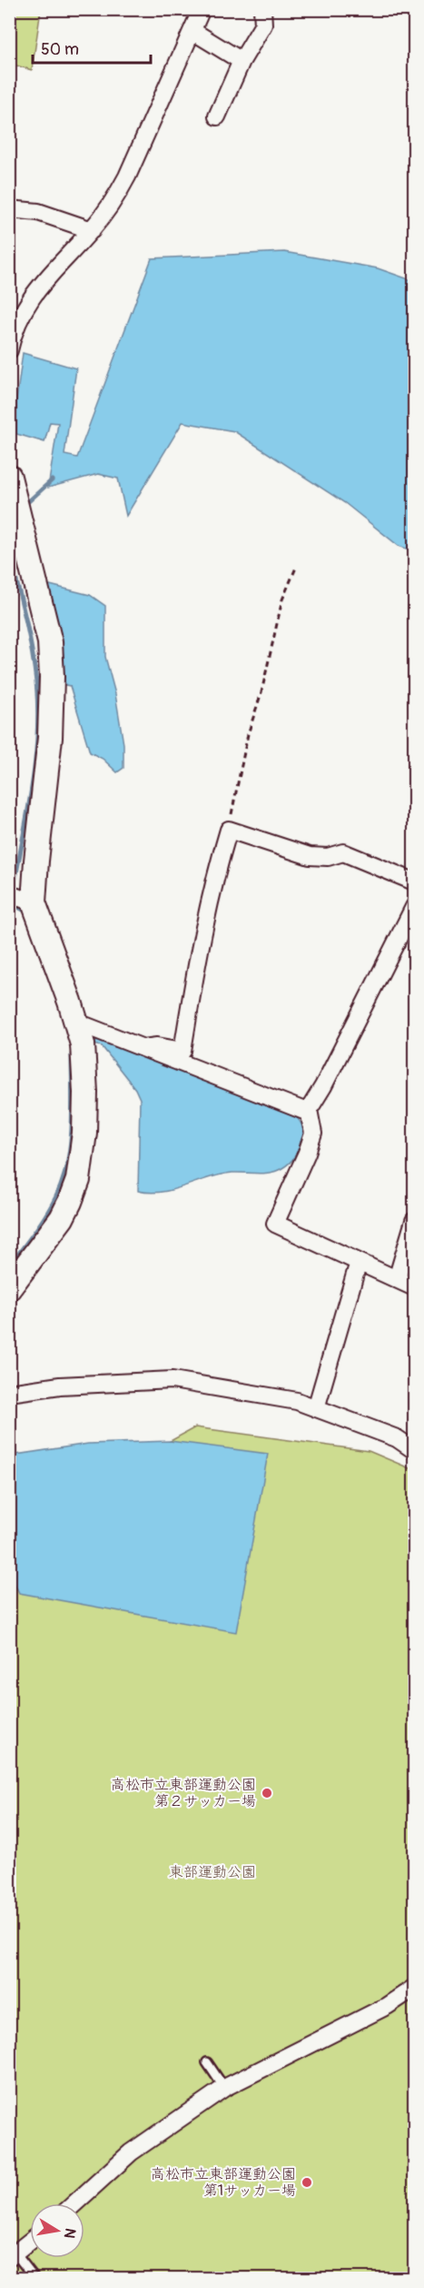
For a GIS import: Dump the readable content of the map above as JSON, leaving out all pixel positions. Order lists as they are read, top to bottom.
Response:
{
  "parks": ["東部運動公園"],
  "places": ["高松市立東部運動公園 第２サッカー場", "高松市立東部運動公園 第1サッカー場"],
  "scale_bar": "50 m",
  "north": "right"
}
